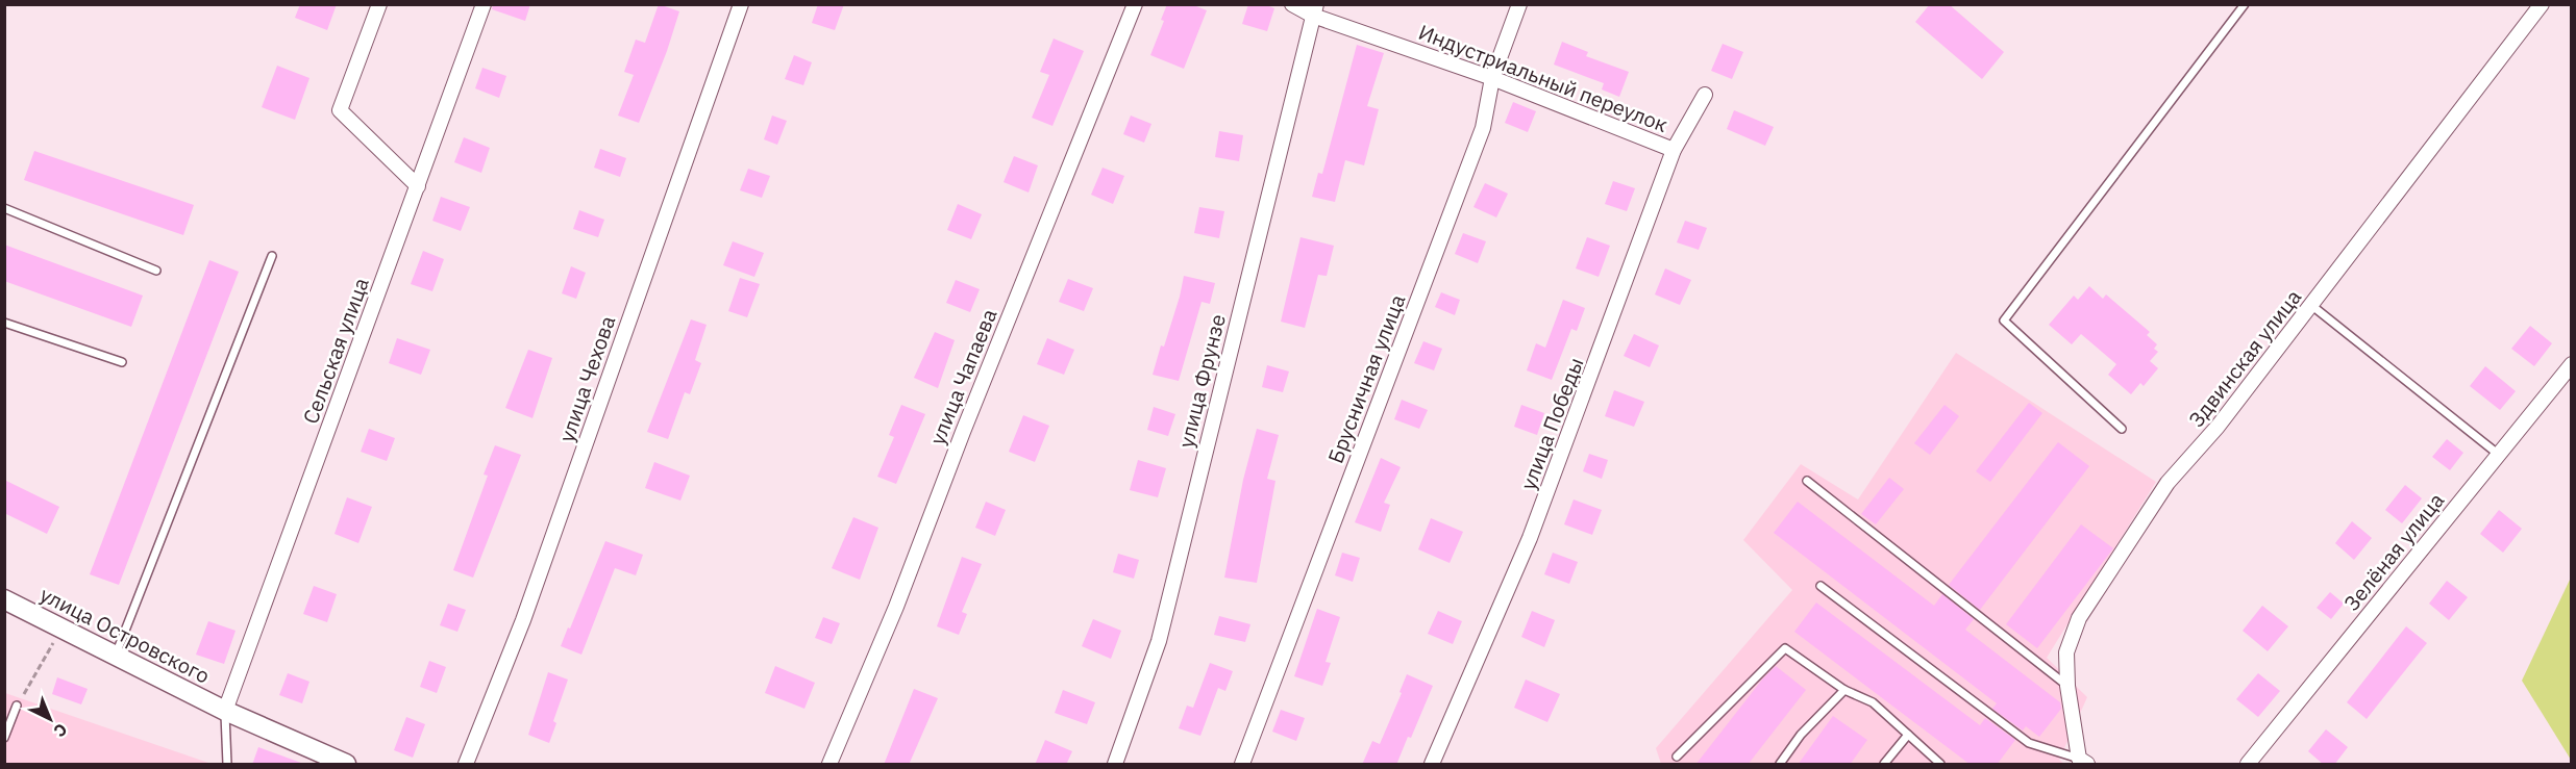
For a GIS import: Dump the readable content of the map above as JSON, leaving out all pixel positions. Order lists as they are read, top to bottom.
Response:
{
  "streets": {
    "street": [
      "Индустриальный переулок",
      "Сельская улица",
      "Здвинская улица",
      "улица Чапаева",
      "улица Чехова",
      "Брусничная улица",
      "улица Фрунзе",
      "улица Победы",
      "Зелёная улица",
      "улица Островского"
    ]
  },
  "crossings": [
    ["Индустриальный переулок", "Брусничная улица"],
    ["Индустриальный переулок", "улица Фрунзе"],
    ["Индустриальный переулок", "улица Победы"],
    ["Сельская улица", "улица Островского"]
  ],
  "north": "bottom right"
}
